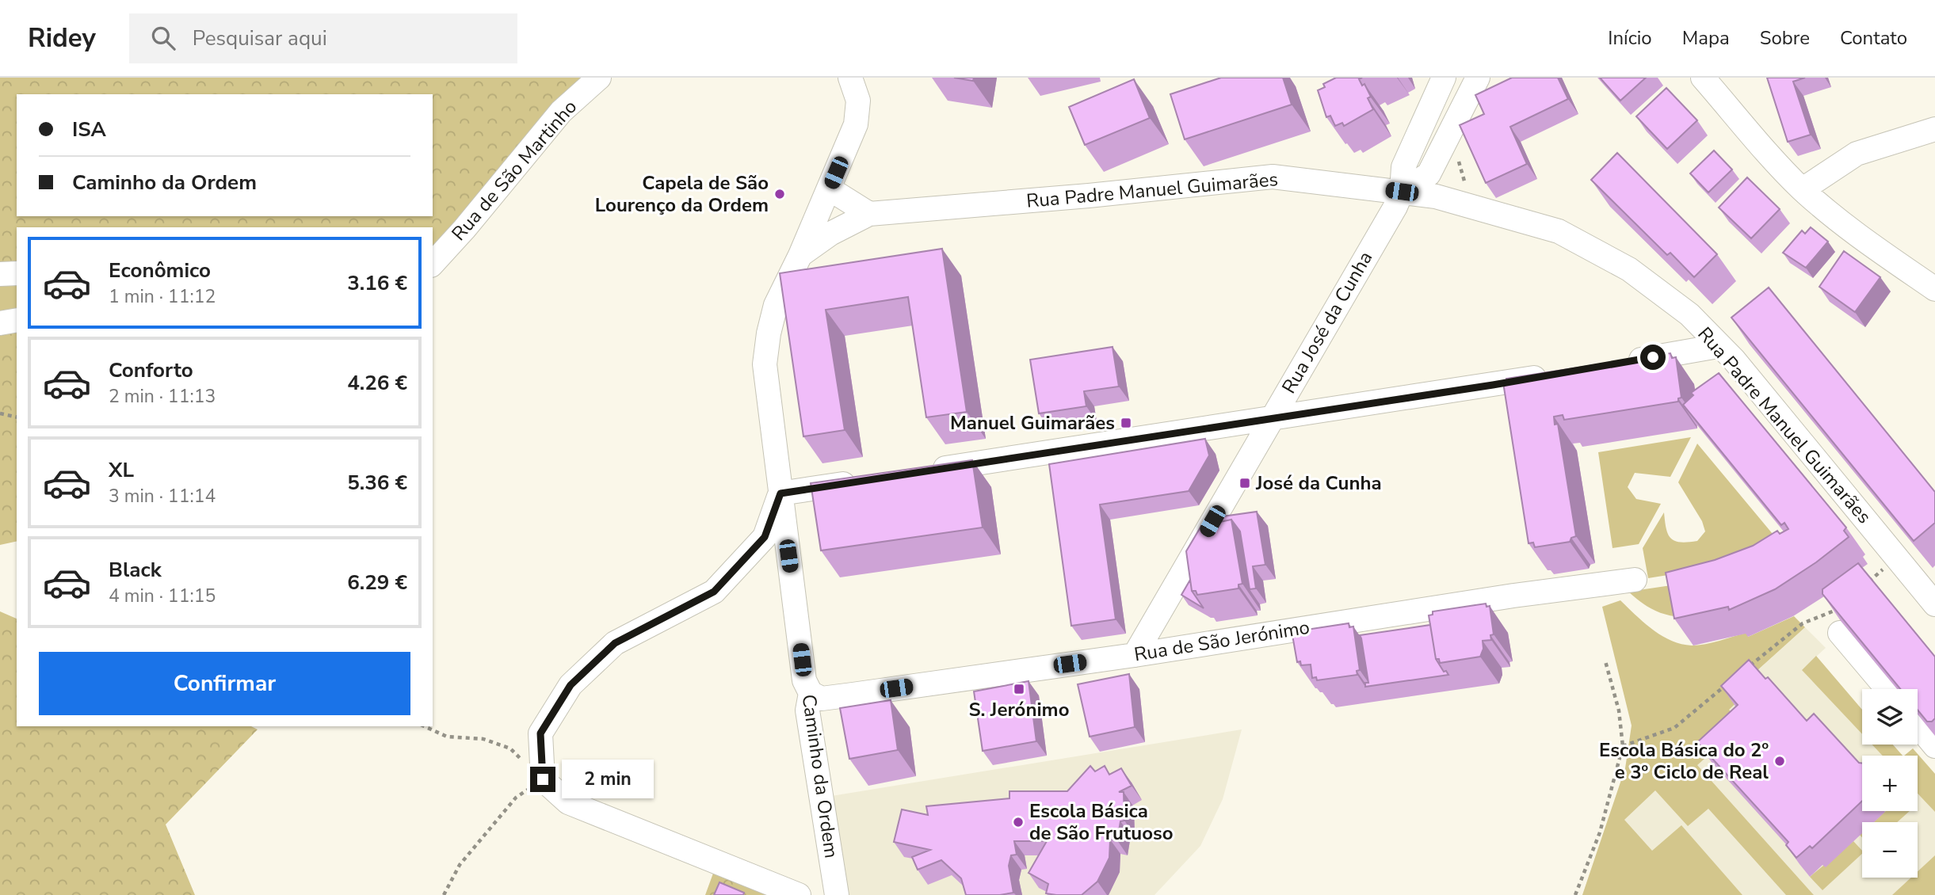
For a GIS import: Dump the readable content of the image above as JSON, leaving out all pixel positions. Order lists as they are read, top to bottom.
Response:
{
  "streets": {
    "street": [
      "Rua de São Martinho",
      "Rua Padre Manuel Guimarães",
      "Rua José da Cunha",
      "Rua de São Jerónimo",
      "Caminho da Ordem"
    ]
  },
  "crossings": [
    ["Rua Padre Manuel Guimarães", "Rua José da Cunha"],
    ["Rua Padre Manuel Guimarães", "Caminho da Ordem"],
    ["Rua José da Cunha", "Rua de São Jerónimo"],
    ["Rua de São Jerónimo", "Caminho da Ordem"]
  ],
  "places": {
    "other": ["Capela de São Lourenço da Ordem", "Escola Básica do 2º e 3º Ciclo de Real", "Escola Básica de São Frutuoso"],
    "transit": ["Manuel Guimarães", "José da Cunha", "S. Jerónimo"]
  },
  "page": {
    "header": "Ridey",
    "search": "Pesquisar aqui",
    "nav": [
      "Início",
      "Mapa",
      "Sobre",
      "Contato"
    ],
    "banner": ["ISA", "Caminho da Ordem"],
    "list": [
      {
        "name": "Econômico",
        "note": "1 min · 11:12",
        "value": "3.16 €"
      },
      {
        "name": "Conforto",
        "note": "2 min · 11:13",
        "value": "4.26 €"
      },
      {
        "name": "XL",
        "note": "3 min · 11:14",
        "value": "5.36 €"
      },
      {
        "name": "Black",
        "note": "4 min · 11:15",
        "value": "6.29 €"
      }
    ],
    "buttons": "Confirmar",
    "map_buttons": ["+", "−"],
    "bubble": "2 min"
  }
}
